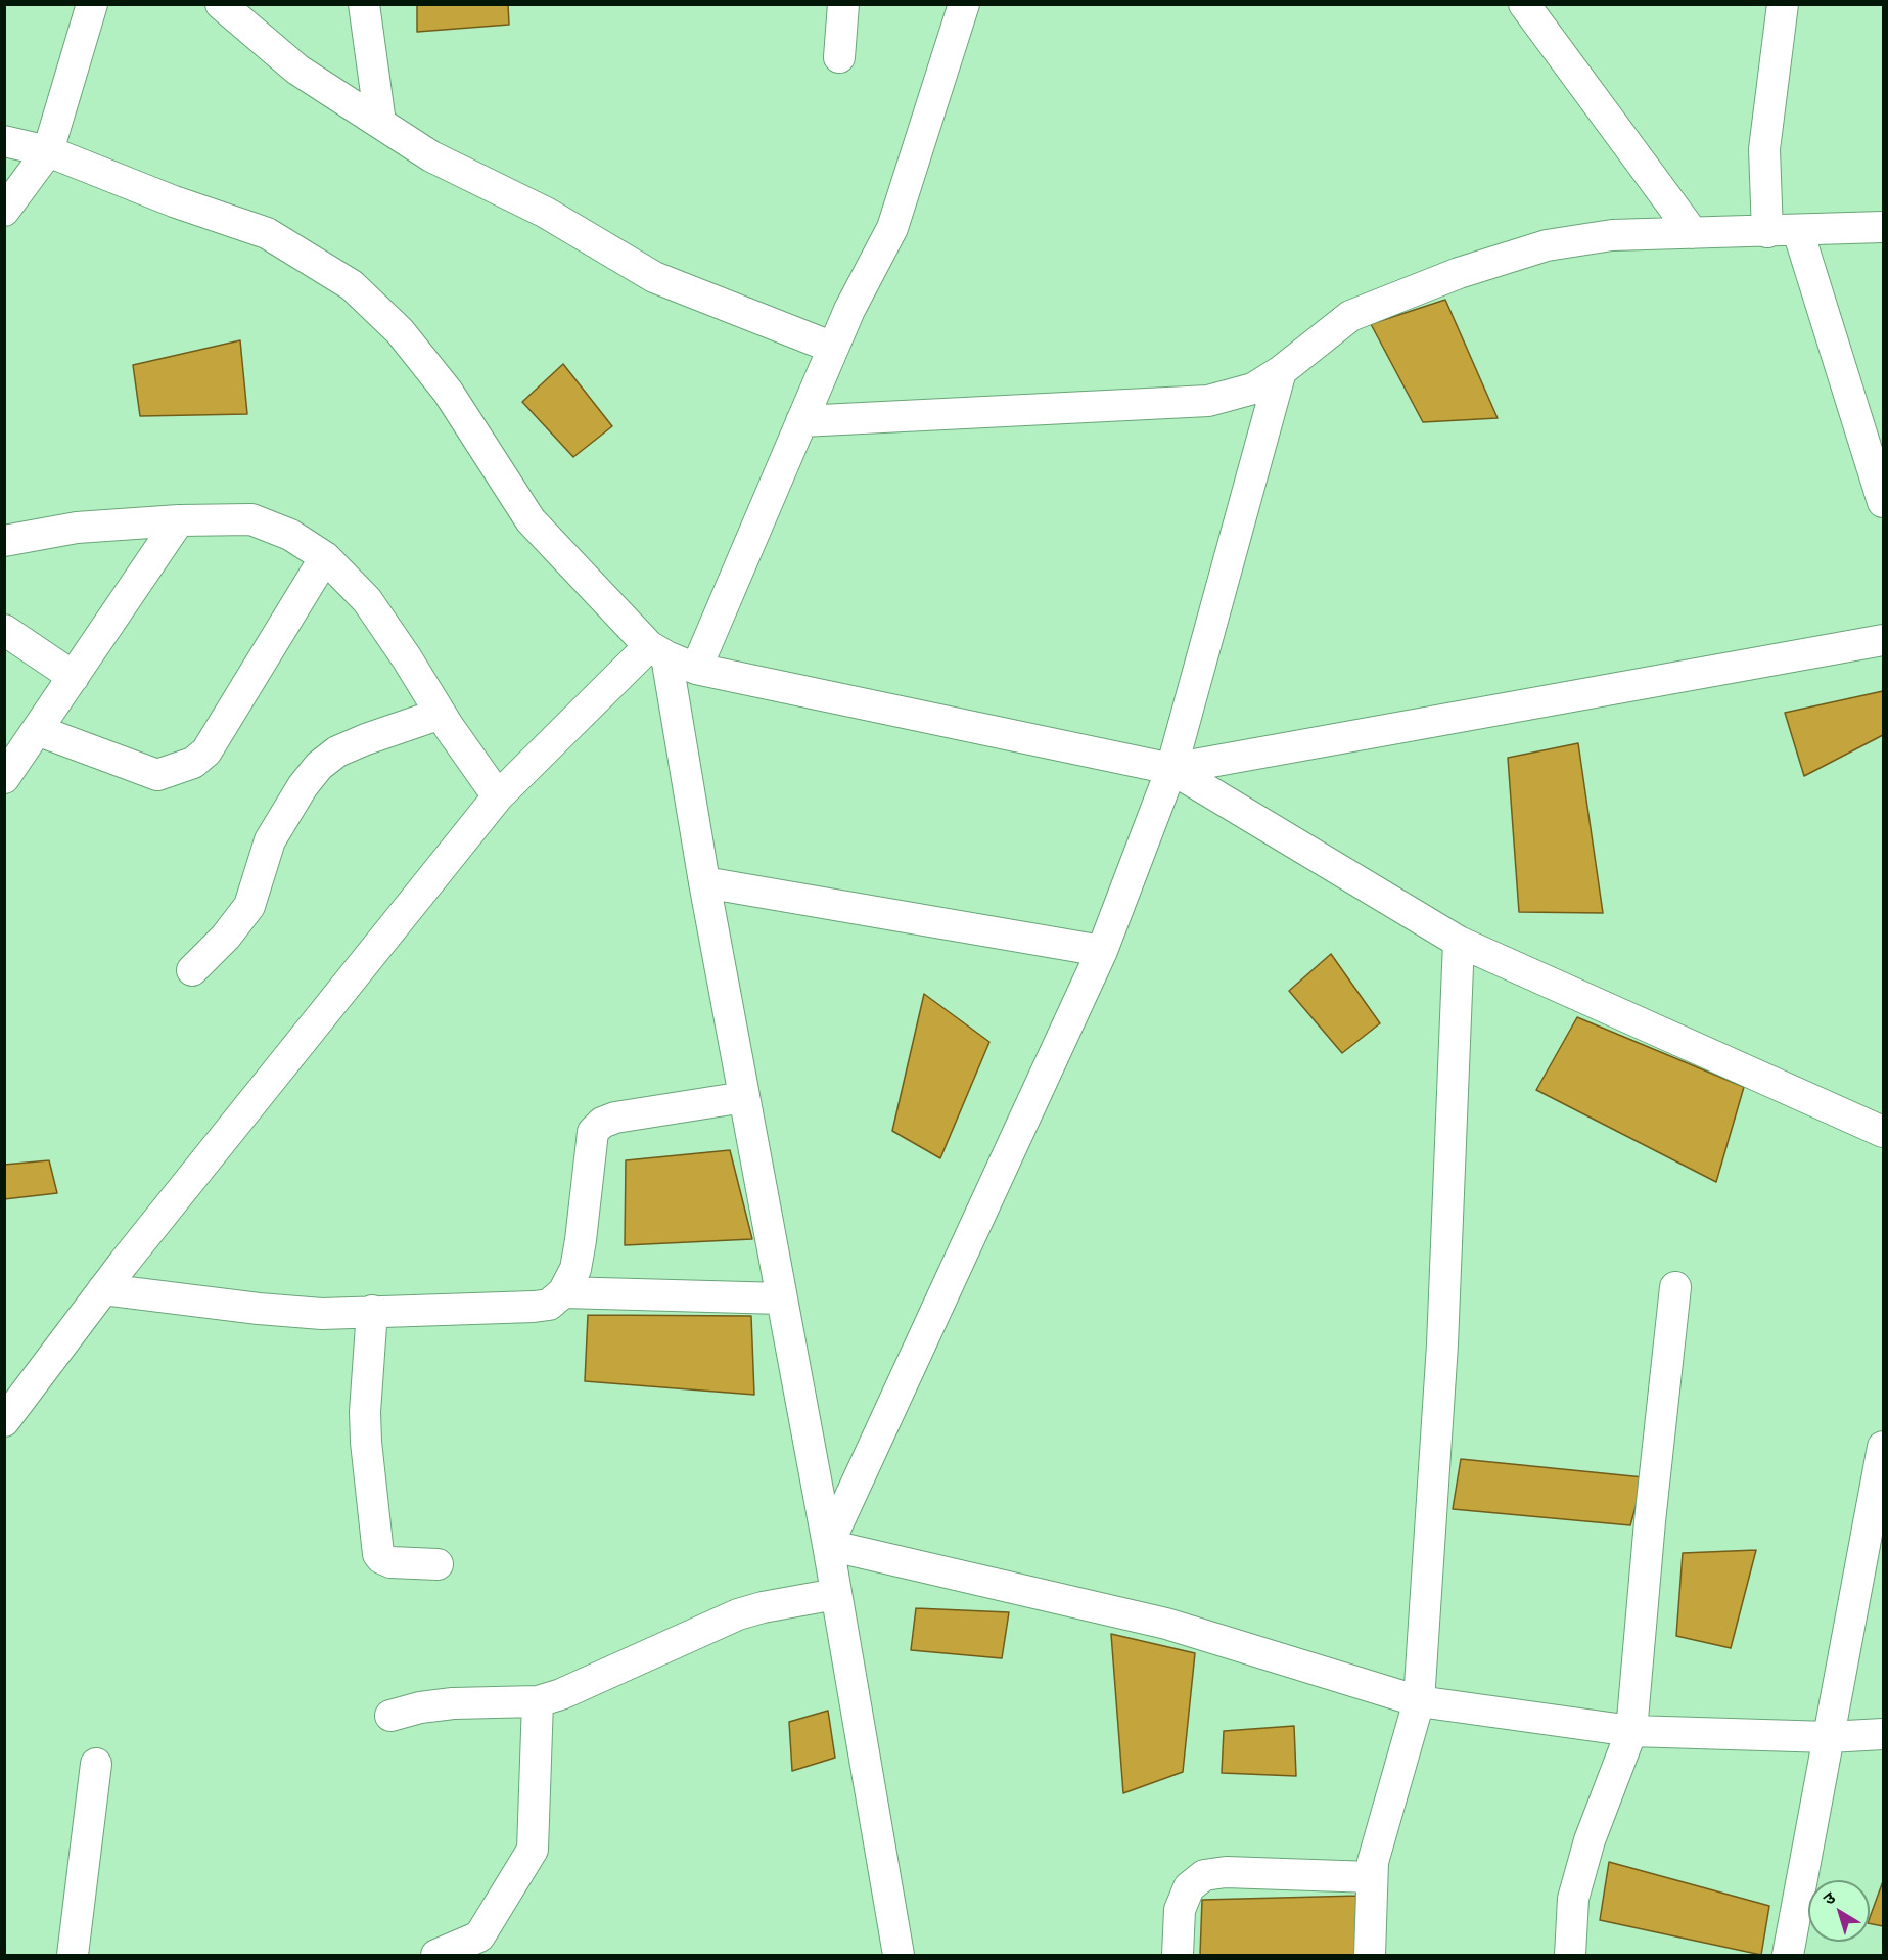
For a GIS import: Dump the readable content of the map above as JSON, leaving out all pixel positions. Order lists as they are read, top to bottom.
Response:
{
  "north": "top left"
}
